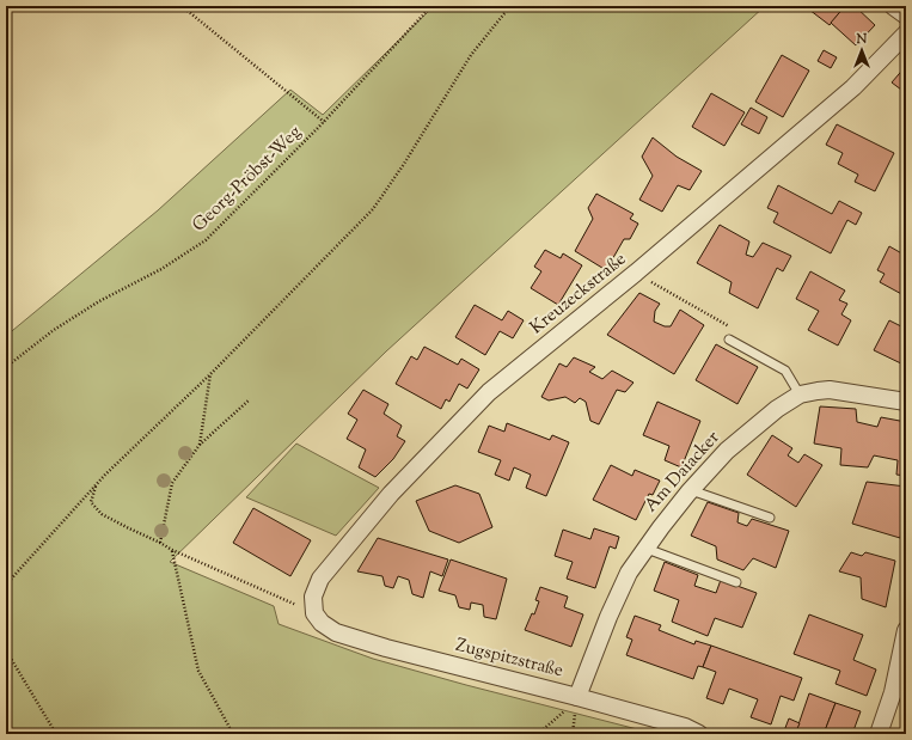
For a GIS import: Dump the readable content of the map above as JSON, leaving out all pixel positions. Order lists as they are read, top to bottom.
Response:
{
  "streets": {
    "street": ["Kreuzeckstraße", "Am Daiacker", "Zugspitzstraße"],
    "path": ["Georg-Pröbst-Weg"]
  },
  "crossings": [
    ["Kreuzeckstraße", "Zugspitzstraße"],
    ["Am Daiacker", "Zugspitzstraße"]
  ],
  "north": "top"
}
